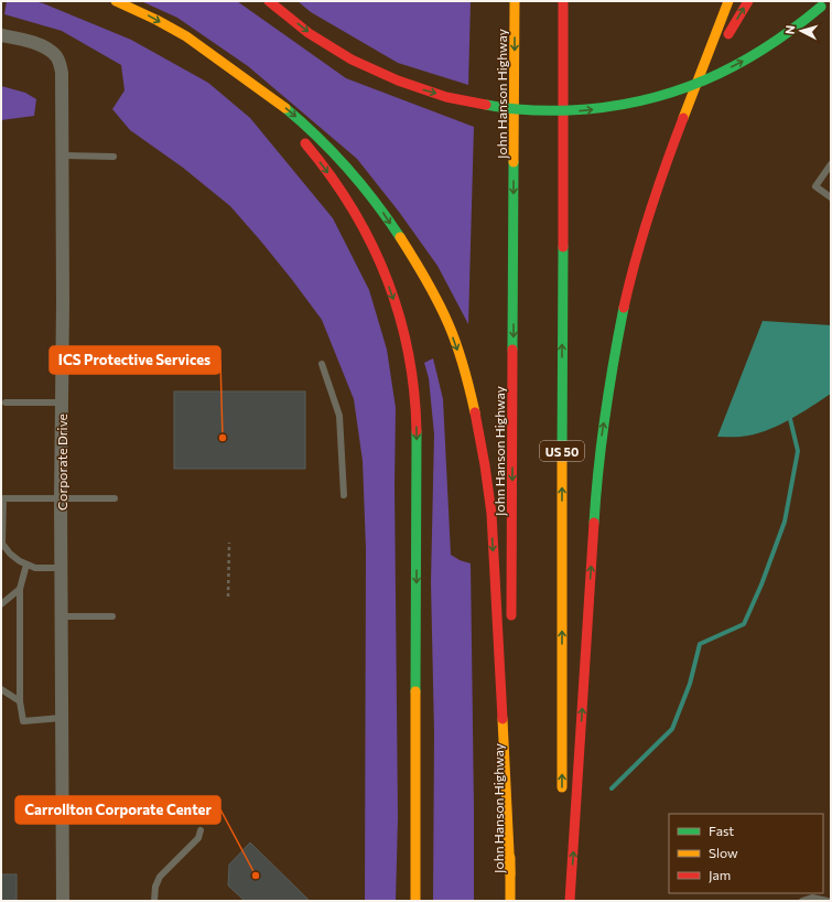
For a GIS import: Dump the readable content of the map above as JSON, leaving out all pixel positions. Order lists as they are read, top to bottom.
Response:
{
  "streets": {
    "highway": ["John Hanson Highway", "US 50"],
    "street": ["Corporate Drive"]
  },
  "places": ["ICS Protective Services", "Carrollton Corporate Center"],
  "legend": ["Fast", "Slow", "Jam"],
  "north": "left"
}
